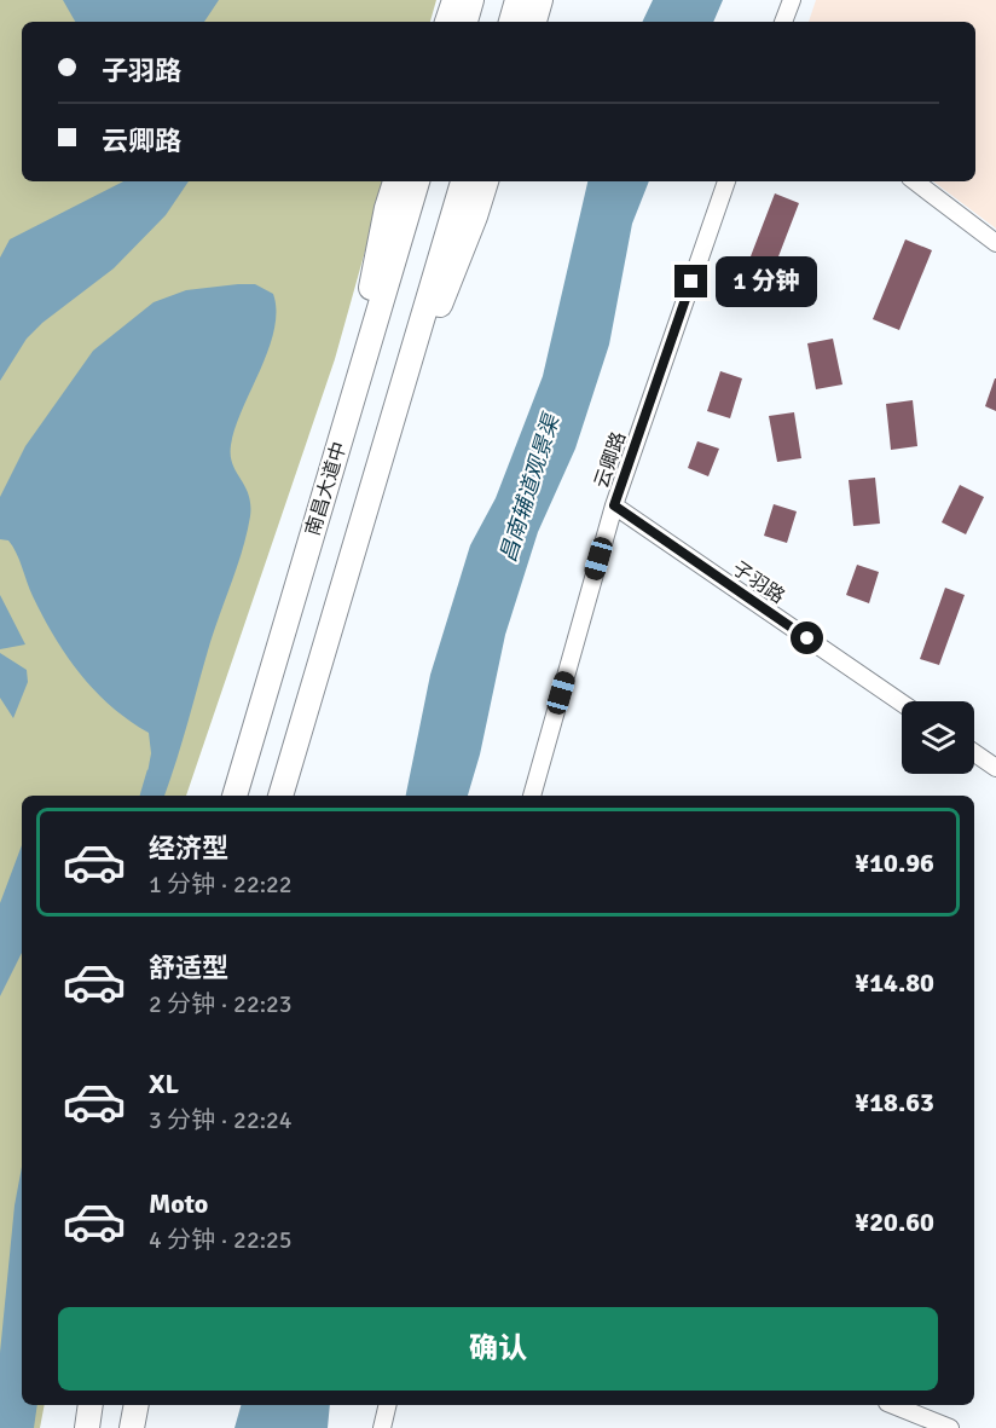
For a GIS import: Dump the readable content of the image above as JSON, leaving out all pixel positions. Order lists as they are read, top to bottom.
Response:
{
  "streets": {
    "highway": ["南昌大道中"],
    "street": ["云卿路", "子羽路"]
  },
  "crossings": [
    ["云卿路", "子羽路"]
  ],
  "water": ["昌南辅道观景渠"],
  "page": {
    "banner": ["子羽路", "云卿路"],
    "bubble": "1 分钟",
    "list": [
      {
        "name": "经济型",
        "note": "1 分钟 · 22:22",
        "value": "¥10.96"
      },
      {
        "name": "舒适型",
        "note": "2 分钟 · 22:23",
        "value": "¥14.80"
      },
      {
        "name": "XL",
        "note": "3 分钟 · 22:24",
        "value": "¥18.63"
      },
      {
        "name": "Moto",
        "note": "4 分钟 · 22:25",
        "value": "¥20.60"
      }
    ],
    "buttons": "确认"
  }
}
